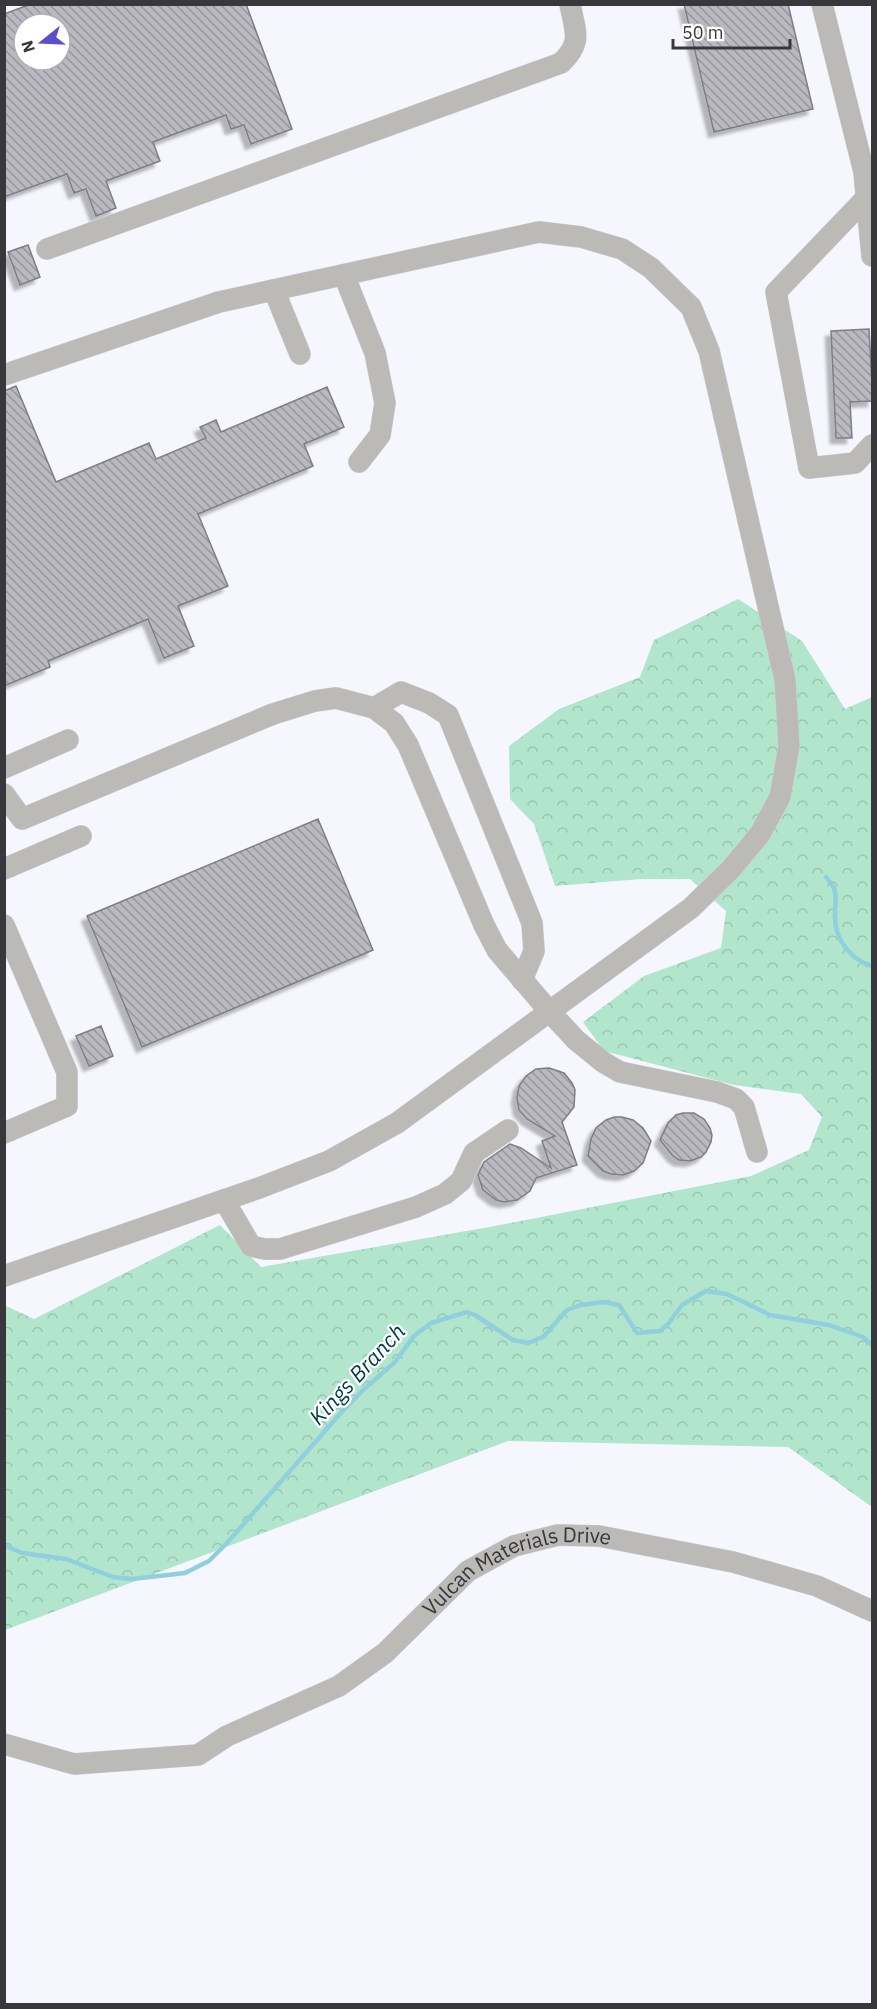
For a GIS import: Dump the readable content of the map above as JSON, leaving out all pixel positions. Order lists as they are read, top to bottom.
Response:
{
  "streets": {
    "street": ["Vulcan Materials Drive"]
  },
  "water": ["Kings Branch"],
  "scale_bar": "50 m",
  "north": "left"
}
